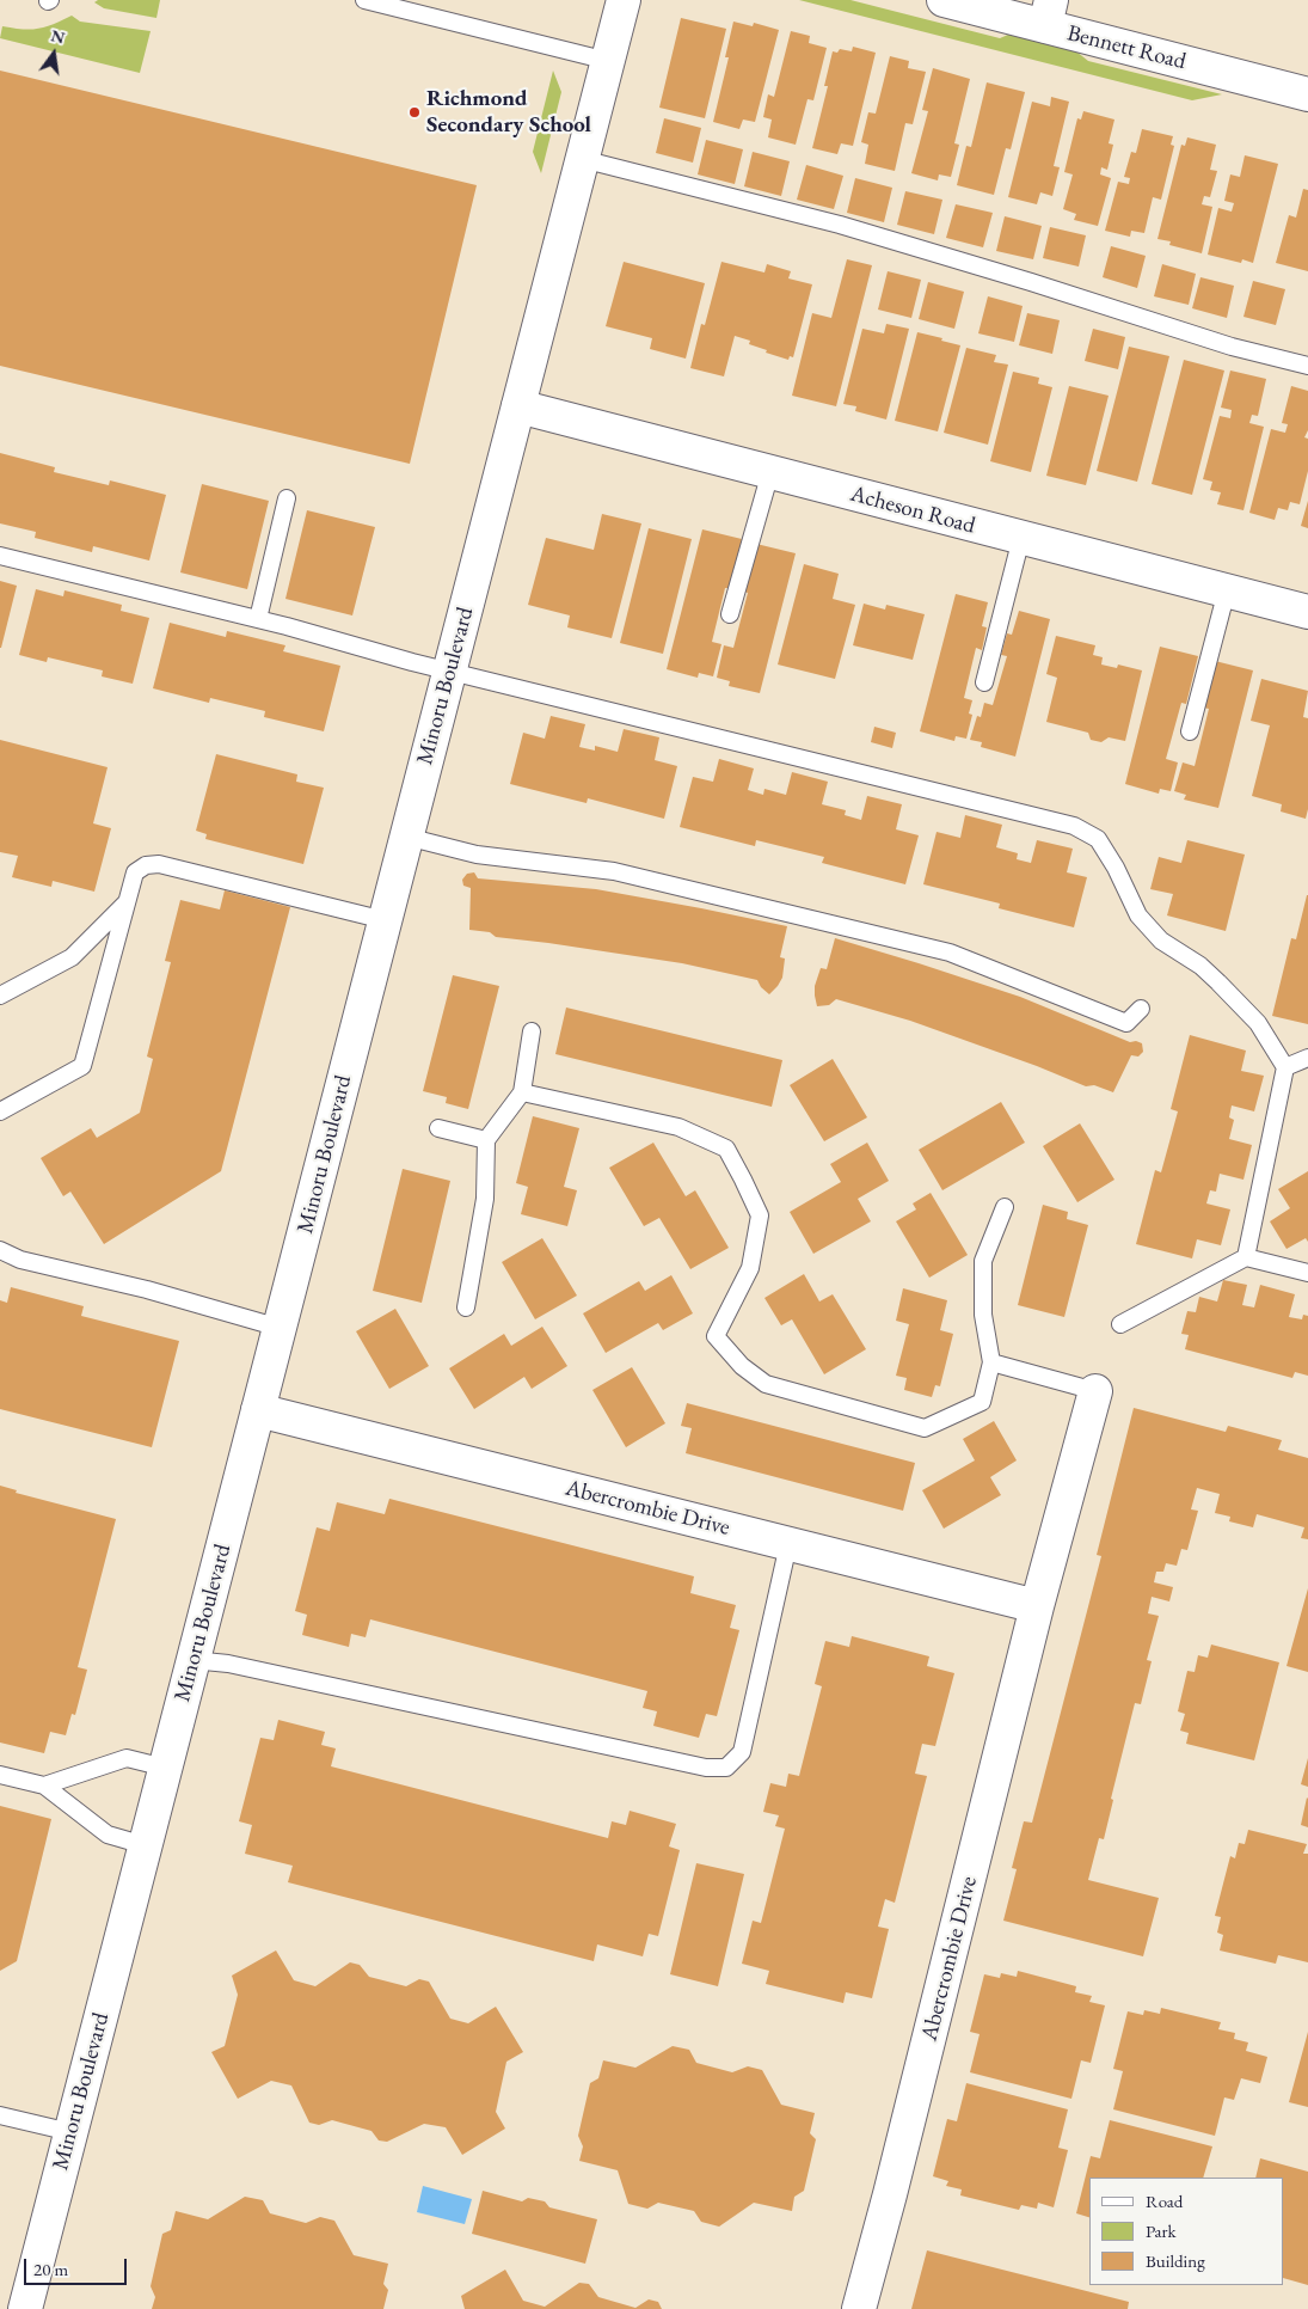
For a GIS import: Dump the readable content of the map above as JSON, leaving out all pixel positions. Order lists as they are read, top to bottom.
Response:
{
  "streets": {
    "street": [
      "Bennett Road",
      "Acheson Road",
      "Minoru Boulevard",
      "Abercrombie Drive"
    ]
  },
  "crossings": [
    ["Acheson Road", "Minoru Boulevard"],
    ["Minoru Boulevard", "Abercrombie Drive"]
  ],
  "places": ["Richmond Secondary School"],
  "legend": ["Road", "Park", "Building"],
  "scale_bar": "20 m",
  "north": "top"
}
